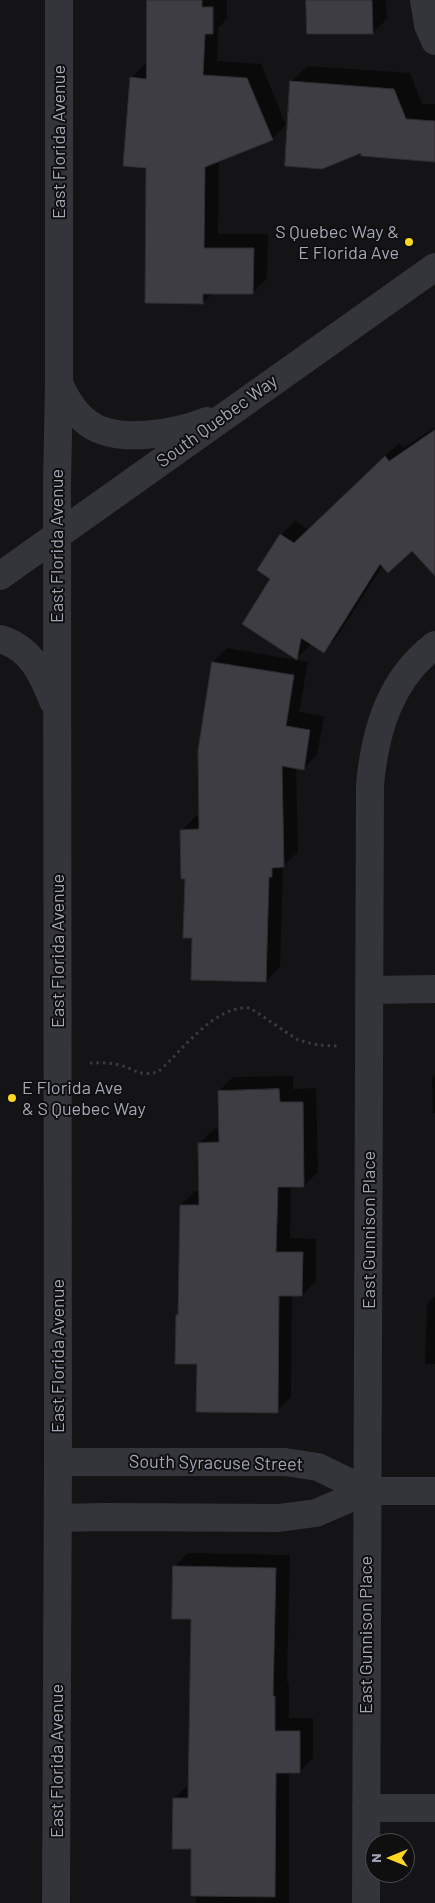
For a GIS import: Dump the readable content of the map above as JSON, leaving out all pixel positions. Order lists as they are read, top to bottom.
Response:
{
  "streets": {
    "street": [
      "East Florida Avenue",
      "South Quebec Way",
      "East Gunnison Place",
      "South Syracuse Street"
    ]
  },
  "crossings": [
    ["East Florida Avenue", "South Quebec Way"],
    ["East Florida Avenue", "South Syracuse Street"],
    ["East Gunnison Place", "South Syracuse Street"]
  ],
  "places": ["S Quebec Way & E Florida Ave", "E Florida Ave & S Quebec Way"],
  "north": "left"
}
